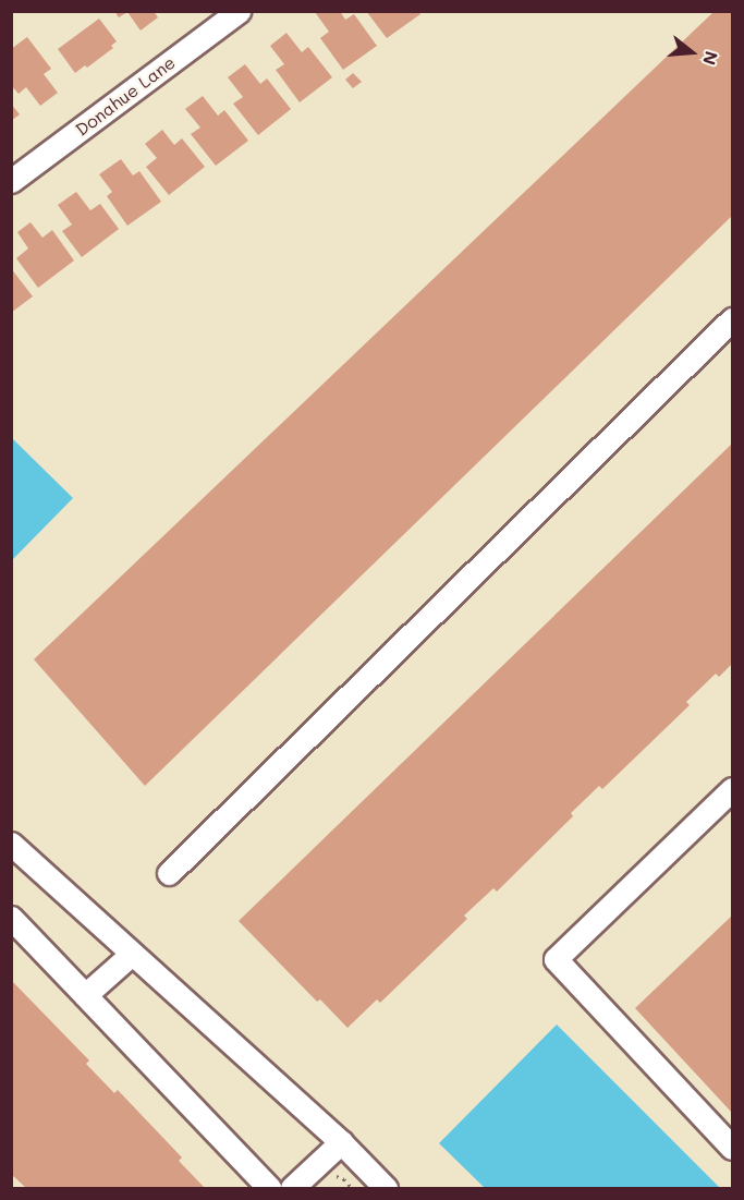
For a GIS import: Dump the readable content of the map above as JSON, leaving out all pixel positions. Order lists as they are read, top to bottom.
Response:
{
  "streets": {
    "street": ["Donahue Lane"]
  },
  "north": "right"
}
